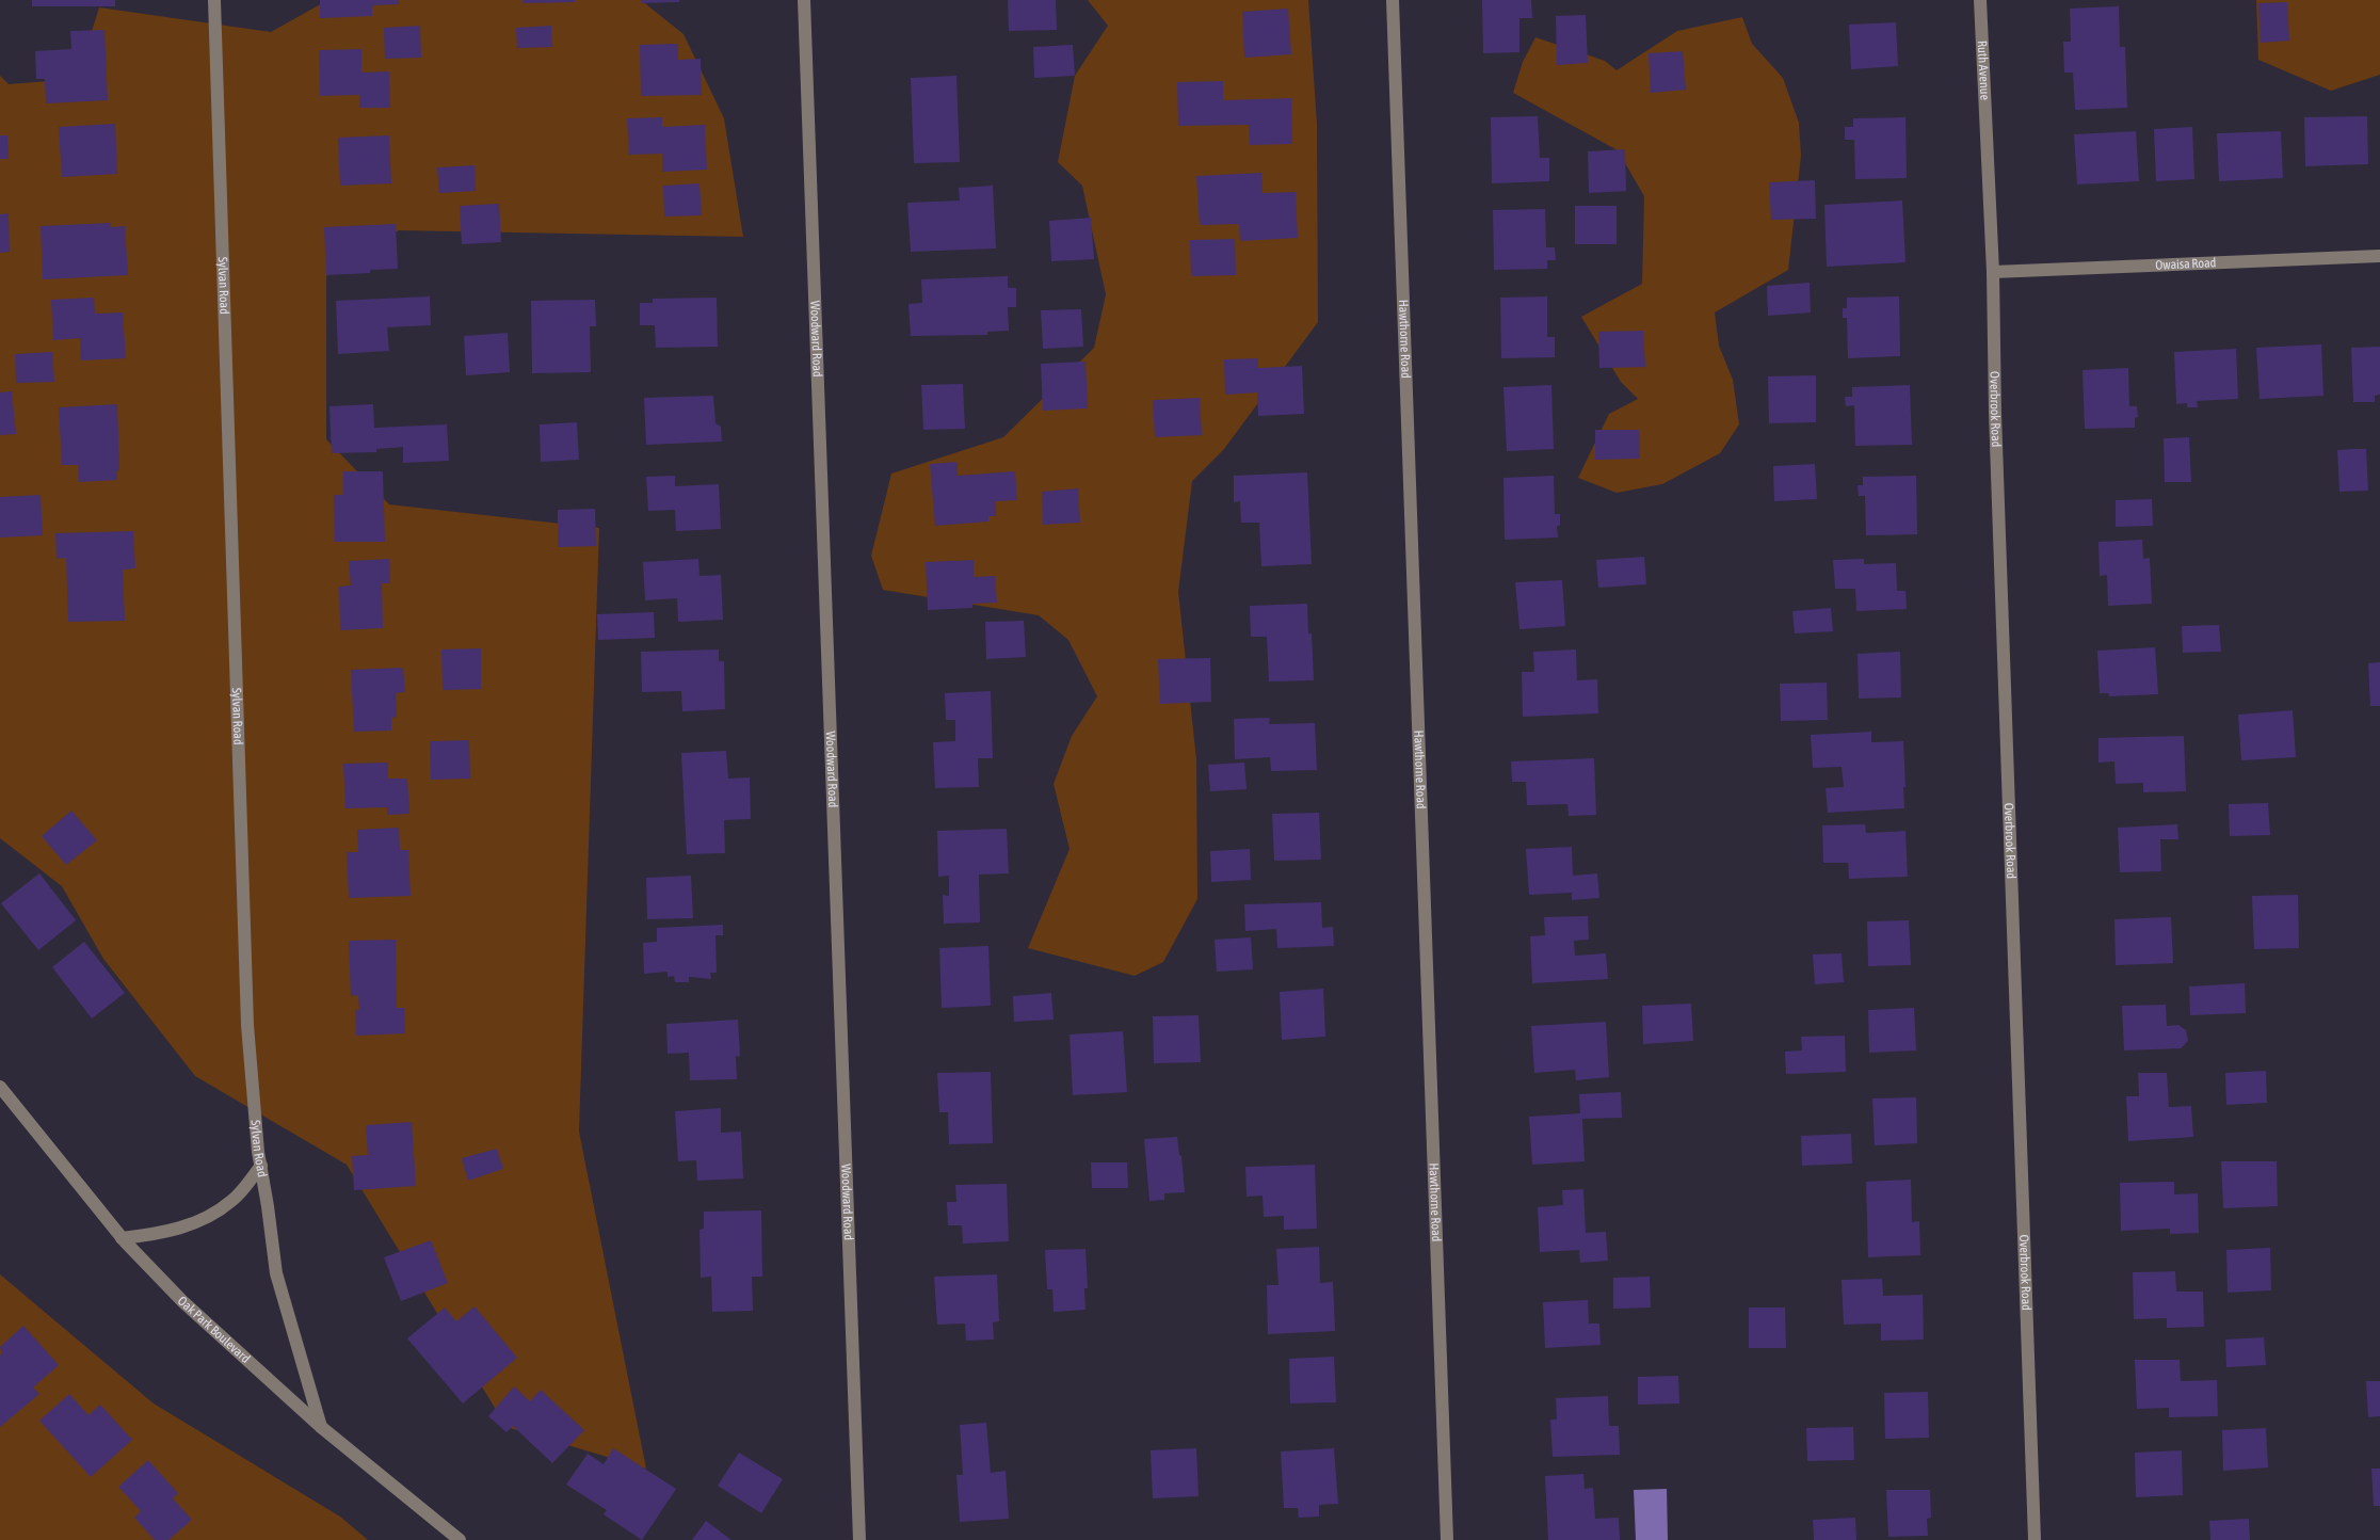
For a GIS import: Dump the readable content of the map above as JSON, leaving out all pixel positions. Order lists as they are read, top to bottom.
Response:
{
  "streets": {
    "street": [
      "Ruth Avenue",
      "Owaisa Road",
      "Sylvan Road",
      "Woodward Road",
      "Hawthorne Road",
      "Overbrook Road",
      "Oak Park Boulevard"
    ]
  },
  "crossings": [
    ["Ruth Avenue", "Overbrook Road"],
    ["Owaisa Road", "Overbrook Road"],
    ["Sylvan Road", "Oak Park Boulevard"]
  ]
}
